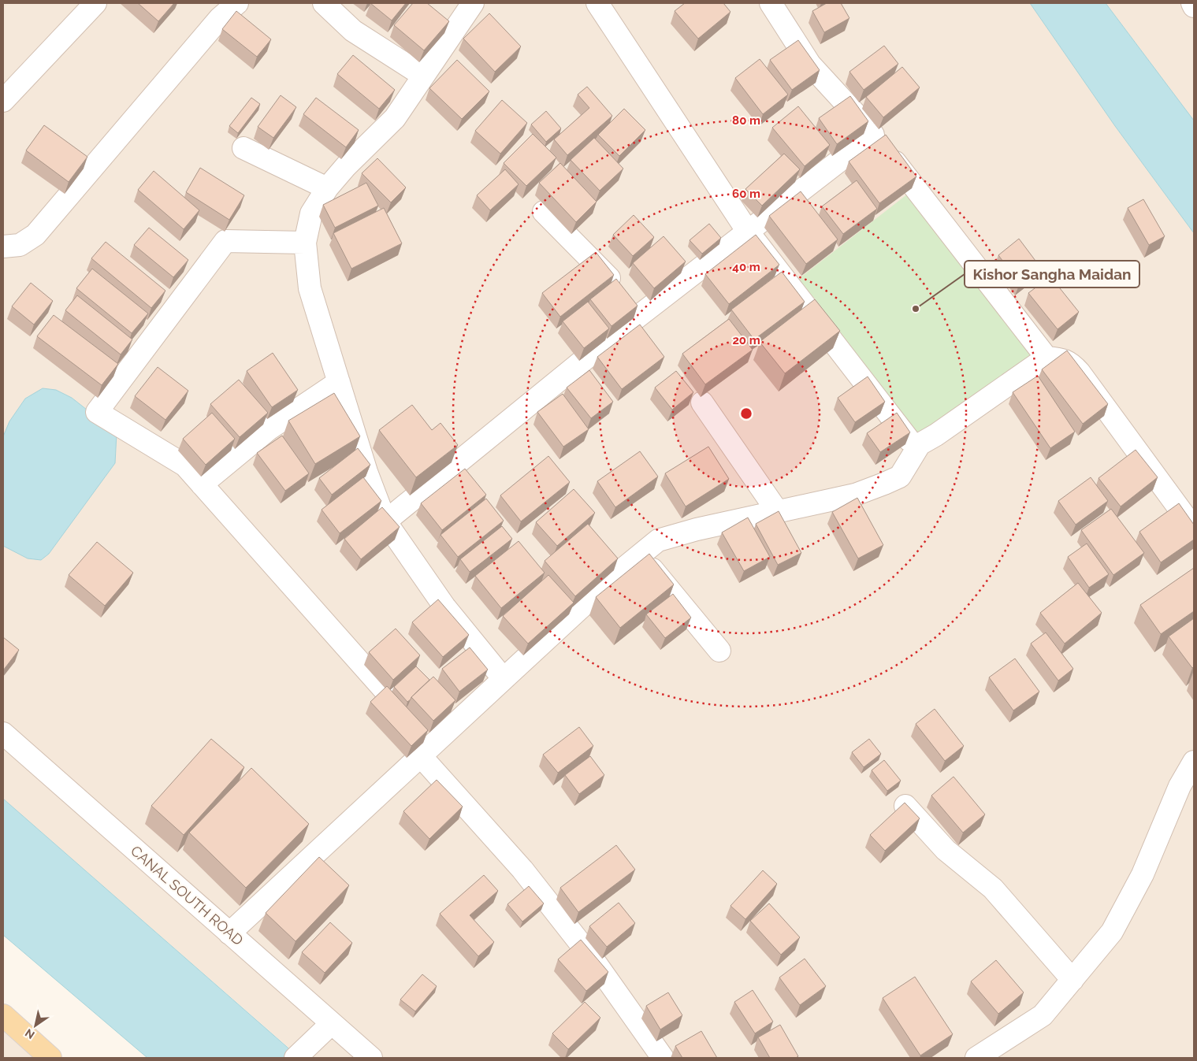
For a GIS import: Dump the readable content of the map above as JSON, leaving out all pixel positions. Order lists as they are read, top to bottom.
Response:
{
  "streets": {
    "street": ["CANAL SOUTH ROAD"]
  },
  "places": ["Kishor Sangha Maidan"],
  "north": "bottom left",
  "rings": [
    "80 m",
    "60 m",
    "40 m",
    "20 m"
  ]
}
